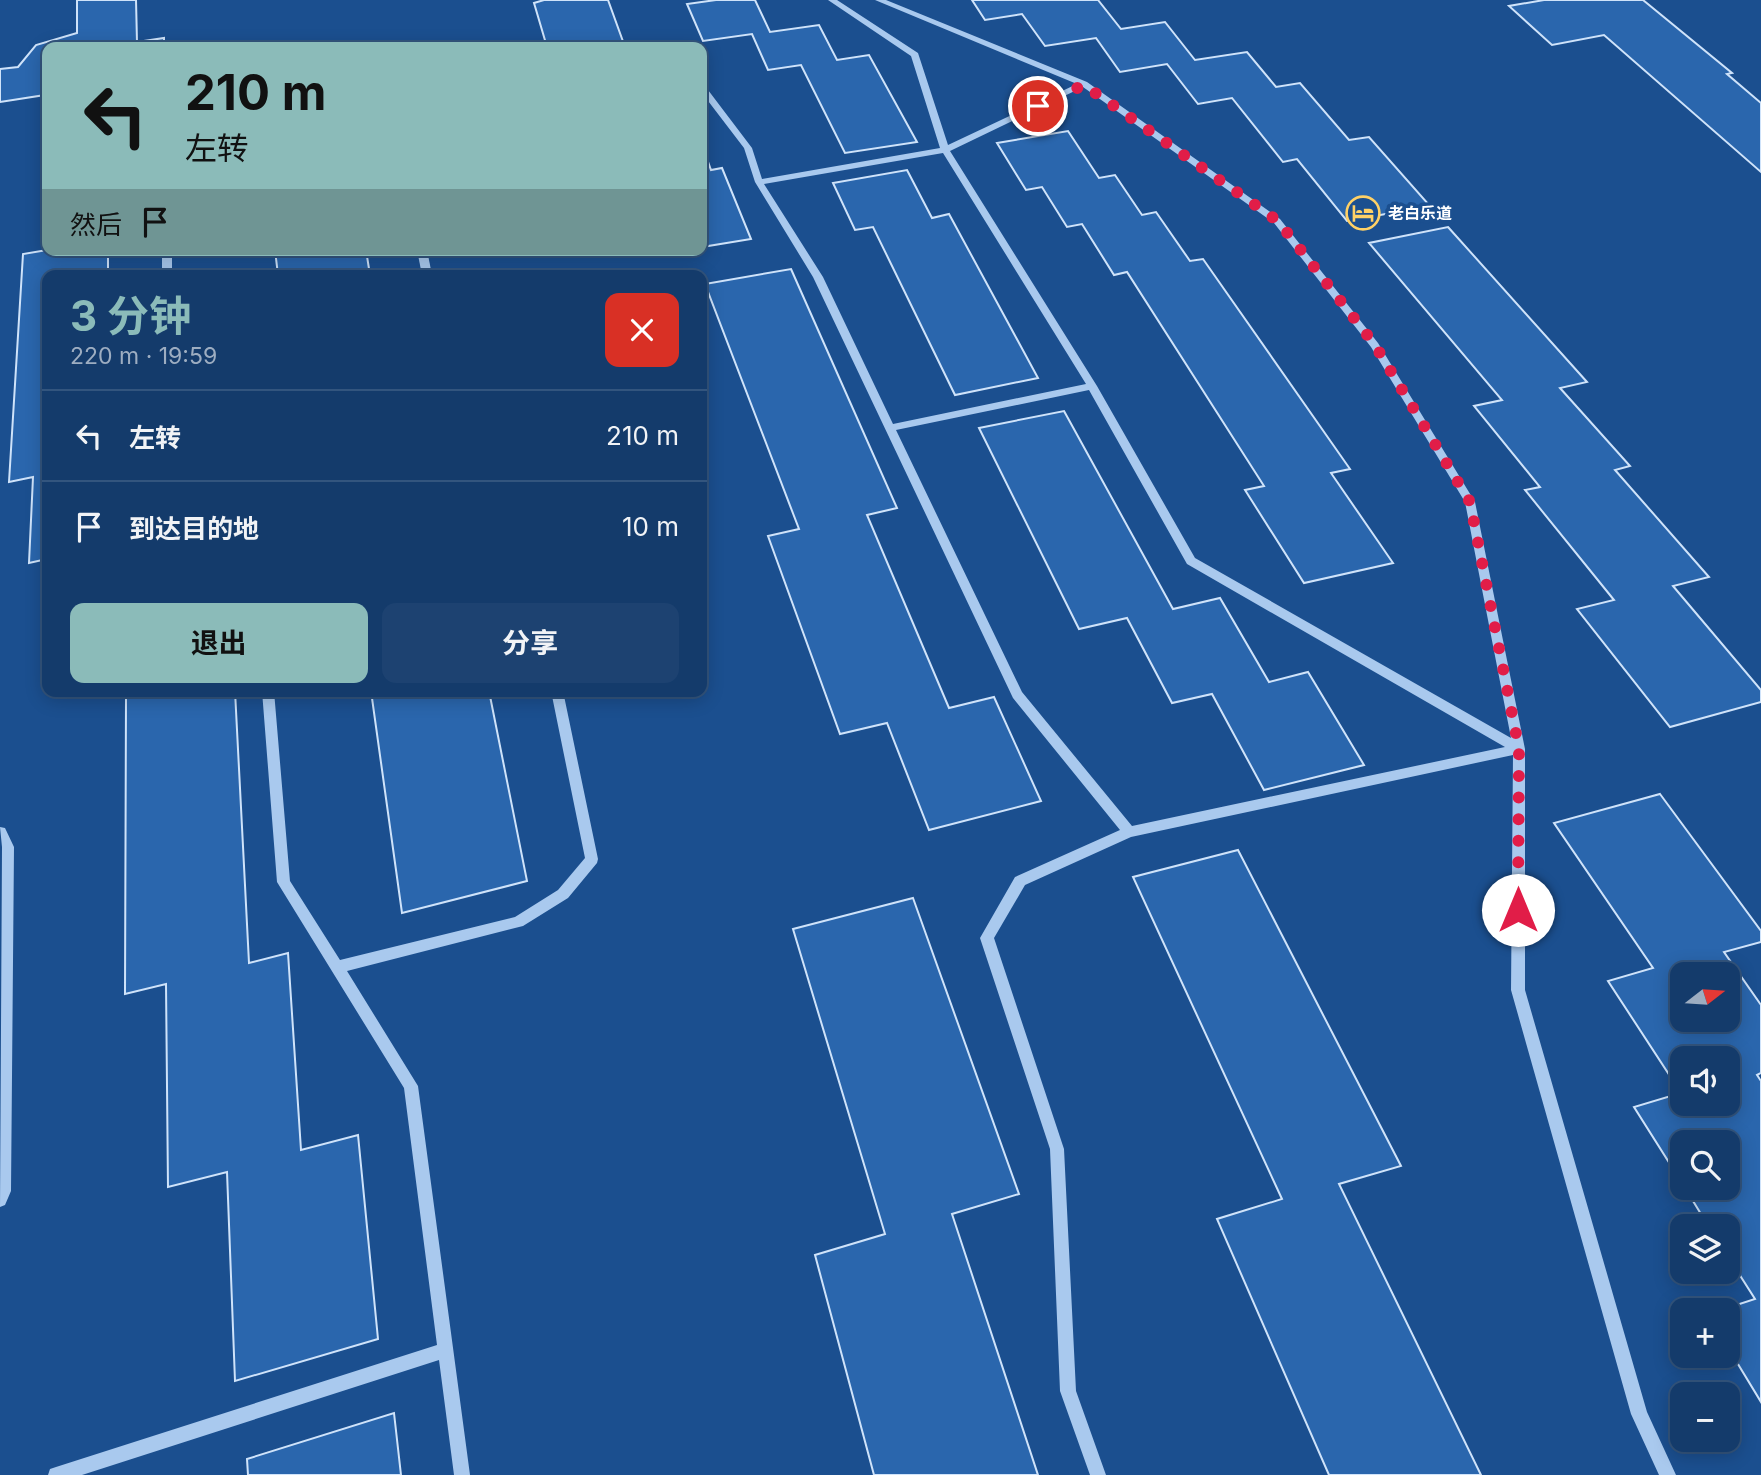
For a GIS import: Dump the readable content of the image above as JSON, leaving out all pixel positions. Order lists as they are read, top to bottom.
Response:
{
  "places": {
    "hotel": ["老白乐道"]
  },
  "north": "right",
  "page": {
    "turn": ["210 m", "左转"],
    "then": "然后",
    "heading": ["3 分钟", "220 m · 19:59"],
    "list": [
      {
        "name": "左转",
        "value": "210 m"
      },
      {
        "name": "到达目的地",
        "value": "10 m"
      }
    ],
    "buttons": ["退出", "分享"],
    "map_buttons": ["+", "−"]
  }
}
